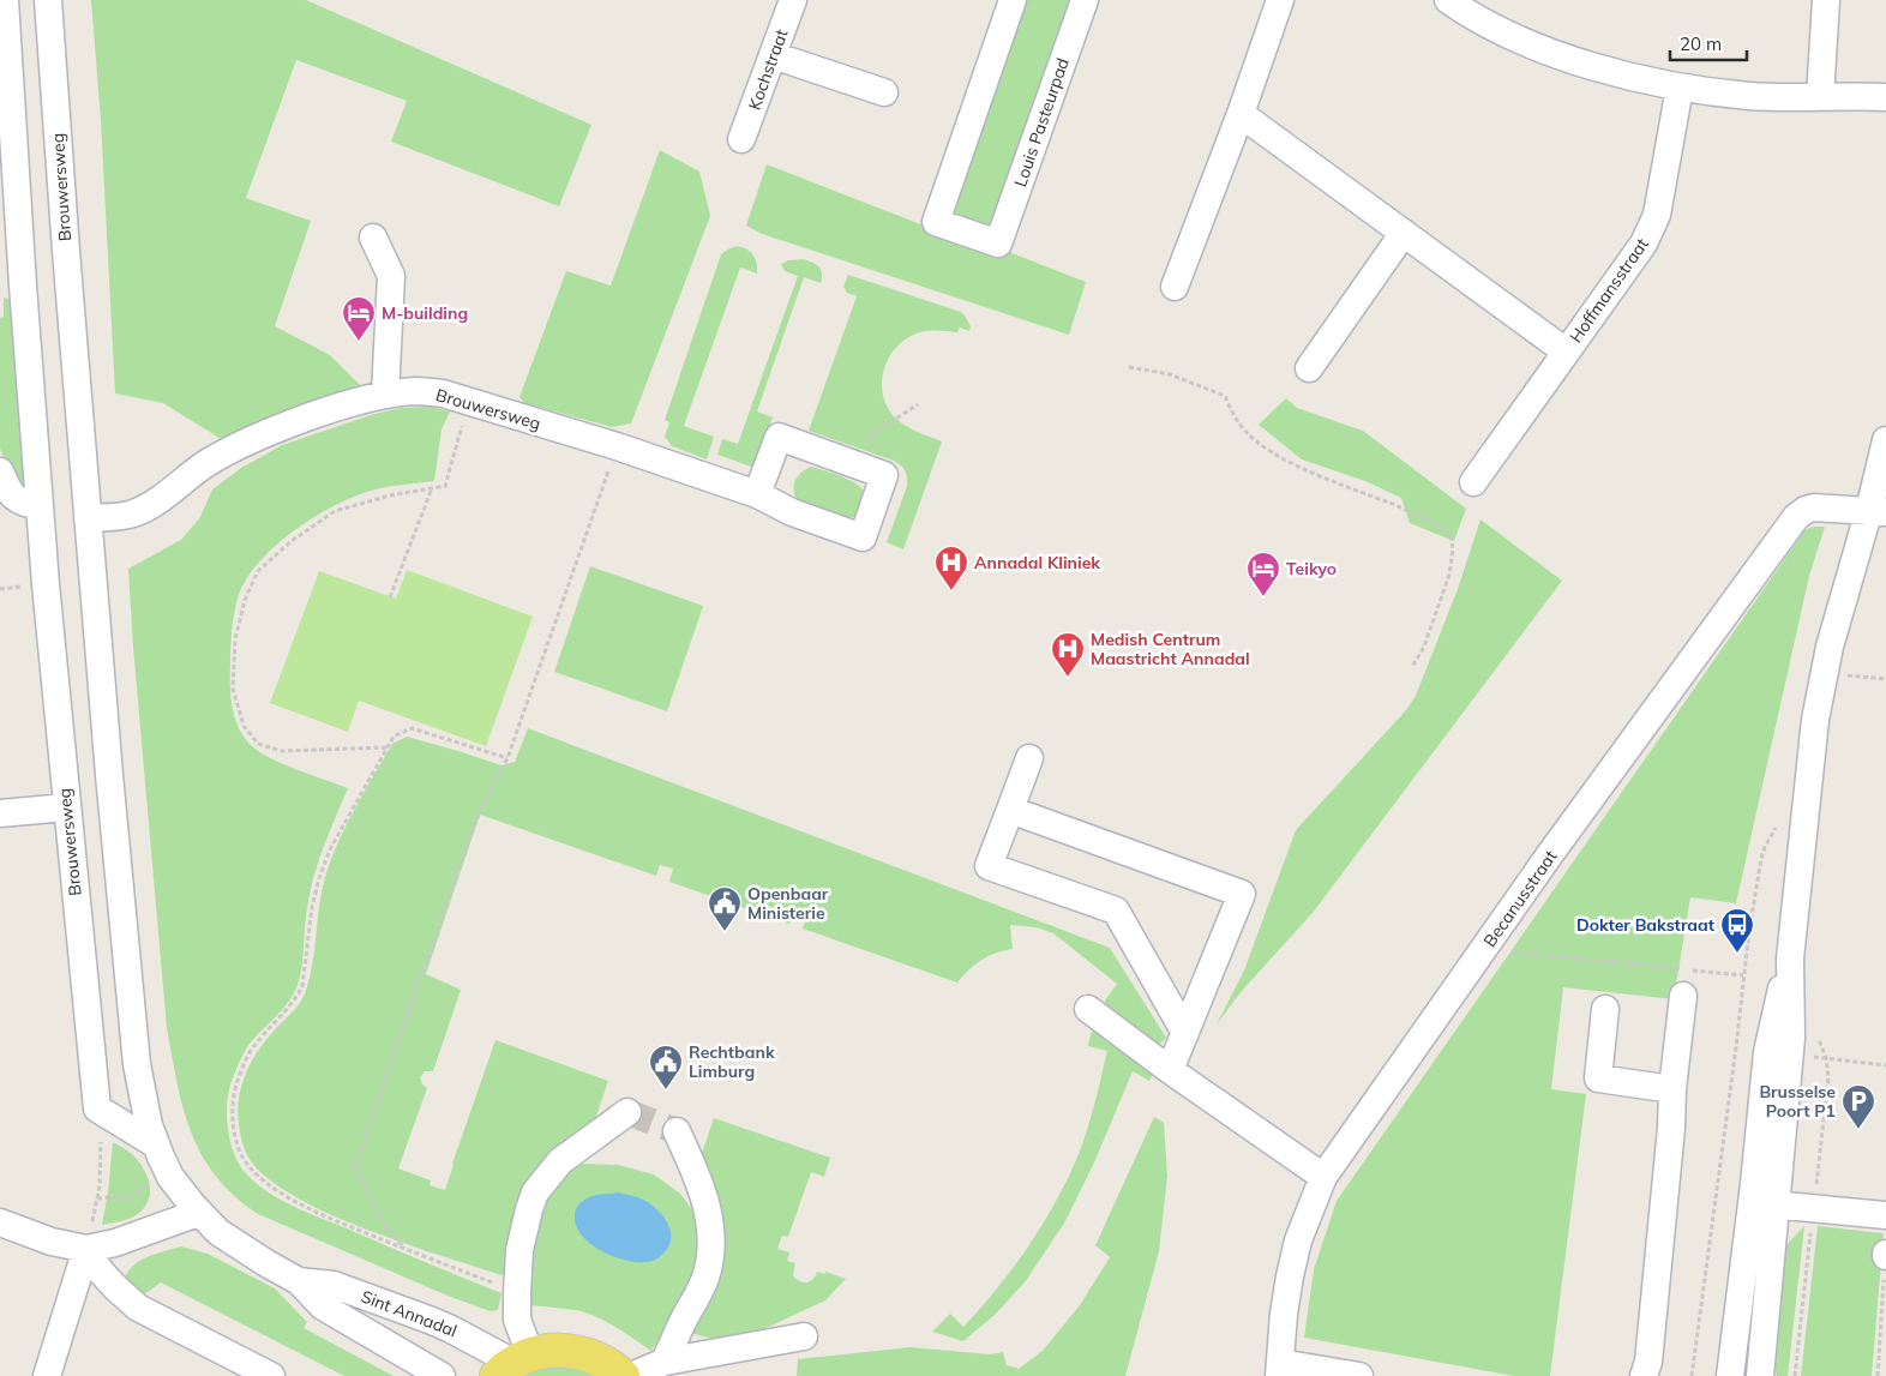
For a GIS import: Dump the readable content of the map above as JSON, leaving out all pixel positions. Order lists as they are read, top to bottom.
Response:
{
  "streets": {
    "street": [
      "Kochstraat",
      "Louis Pasteurpad",
      "Brouwersweg",
      "Hoffmansstraat",
      "Becanusstraat",
      "Sint Annadal"
    ]
  },
  "crossings": [
    ["Brouwersweg", "Sint Annadal"]
  ],
  "places": {
    "hotel": ["M-building", "Teikyo"],
    "hospital": ["Annadal Kliniek", "Medish Centrum Maastricht Annadal"],
    "public building": ["Openbaar Ministerie", "Rechtbank Limburg"],
    "bus stop": ["Dokter Bakstraat"],
    "parking": ["Brusselse Poort P1"]
  },
  "scale_bar": "20 m"
}
